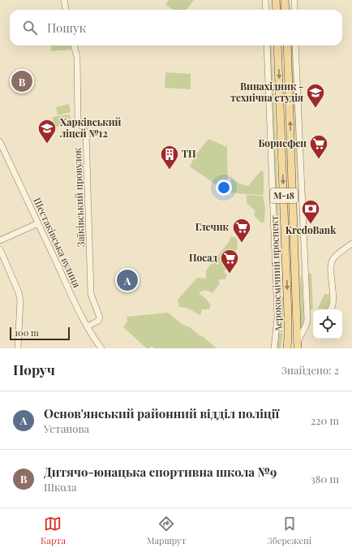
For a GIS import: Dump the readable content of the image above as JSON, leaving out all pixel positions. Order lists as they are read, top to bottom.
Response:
{
  "streets": {
    "main road": ["М-18", "Аерокосмічний проспект"],
    "street": ["Заїківський провулок", "Шестаківська вулиця"]
  },
  "crossings": [
    ["Заїківський провулок", "Шестаківська вулиця"]
  ],
  "places": {
    "school or university": ["Винахідник - технічна студія", "Харківський ліцей №12"],
    "supermarket": ["Борисфен", "Глечик", "Посад"],
    "building": ["ТП"],
    "bank": ["KredoBank"]
  },
  "scale_bar": "100 m",
  "page": {
    "search": "Пошук",
    "pins": ["B", "A"],
    "scale": "100 m",
    "heading": ["Поруч", "Знайдено: 2"],
    "list": [
      {
        "mark": "A",
        "name": "Основ'янський районний відділ поліції",
        "note": "Установа",
        "value": "220 m"
      },
      {
        "mark": "B",
        "name": "Дитячо-юнацька спортивна школа №9",
        "note": "Школа",
        "value": "380 m"
      }
    ],
    "nav": ["Карта", "Маршрут", "Збережені"]
  }
}
